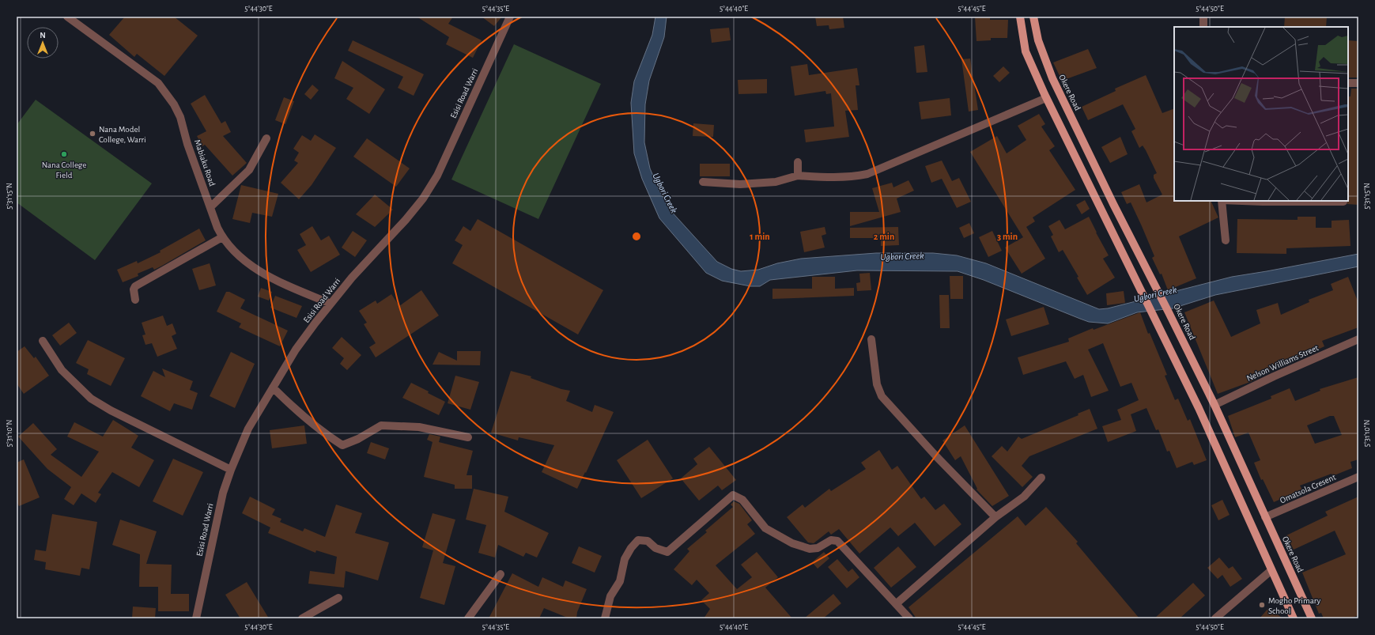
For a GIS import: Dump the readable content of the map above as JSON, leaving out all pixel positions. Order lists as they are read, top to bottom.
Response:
{
  "streets": {
    "main road": ["Okere Road"],
    "street": [
      "Esisi Road Warri",
      "Mabiaku Road",
      "Nelson Williams Street",
      "Omatsola Cresent"
    ]
  },
  "crossings": [
    ["Okere Road", "Nelson Williams Street"],
    ["Okere Road", "Omatsola Cresent"],
    ["Esisi Road Warri", "Mabiaku Road"]
  ],
  "water": ["Ugbori Creek"],
  "places": ["Nana Model College, Warri", "Nana College Field", "Mogho Primary School"],
  "north": "top",
  "coordinates": [
    "5°44'30\"E",
    "5°44'35\"E",
    "5°44'40\"E",
    "5°44'45\"E",
    "5°44'50\"E",
    "5°31'15\"N",
    "5°31'10\"N"
  ],
  "rings": ["1 min", "2 min", "3 min"]
}
